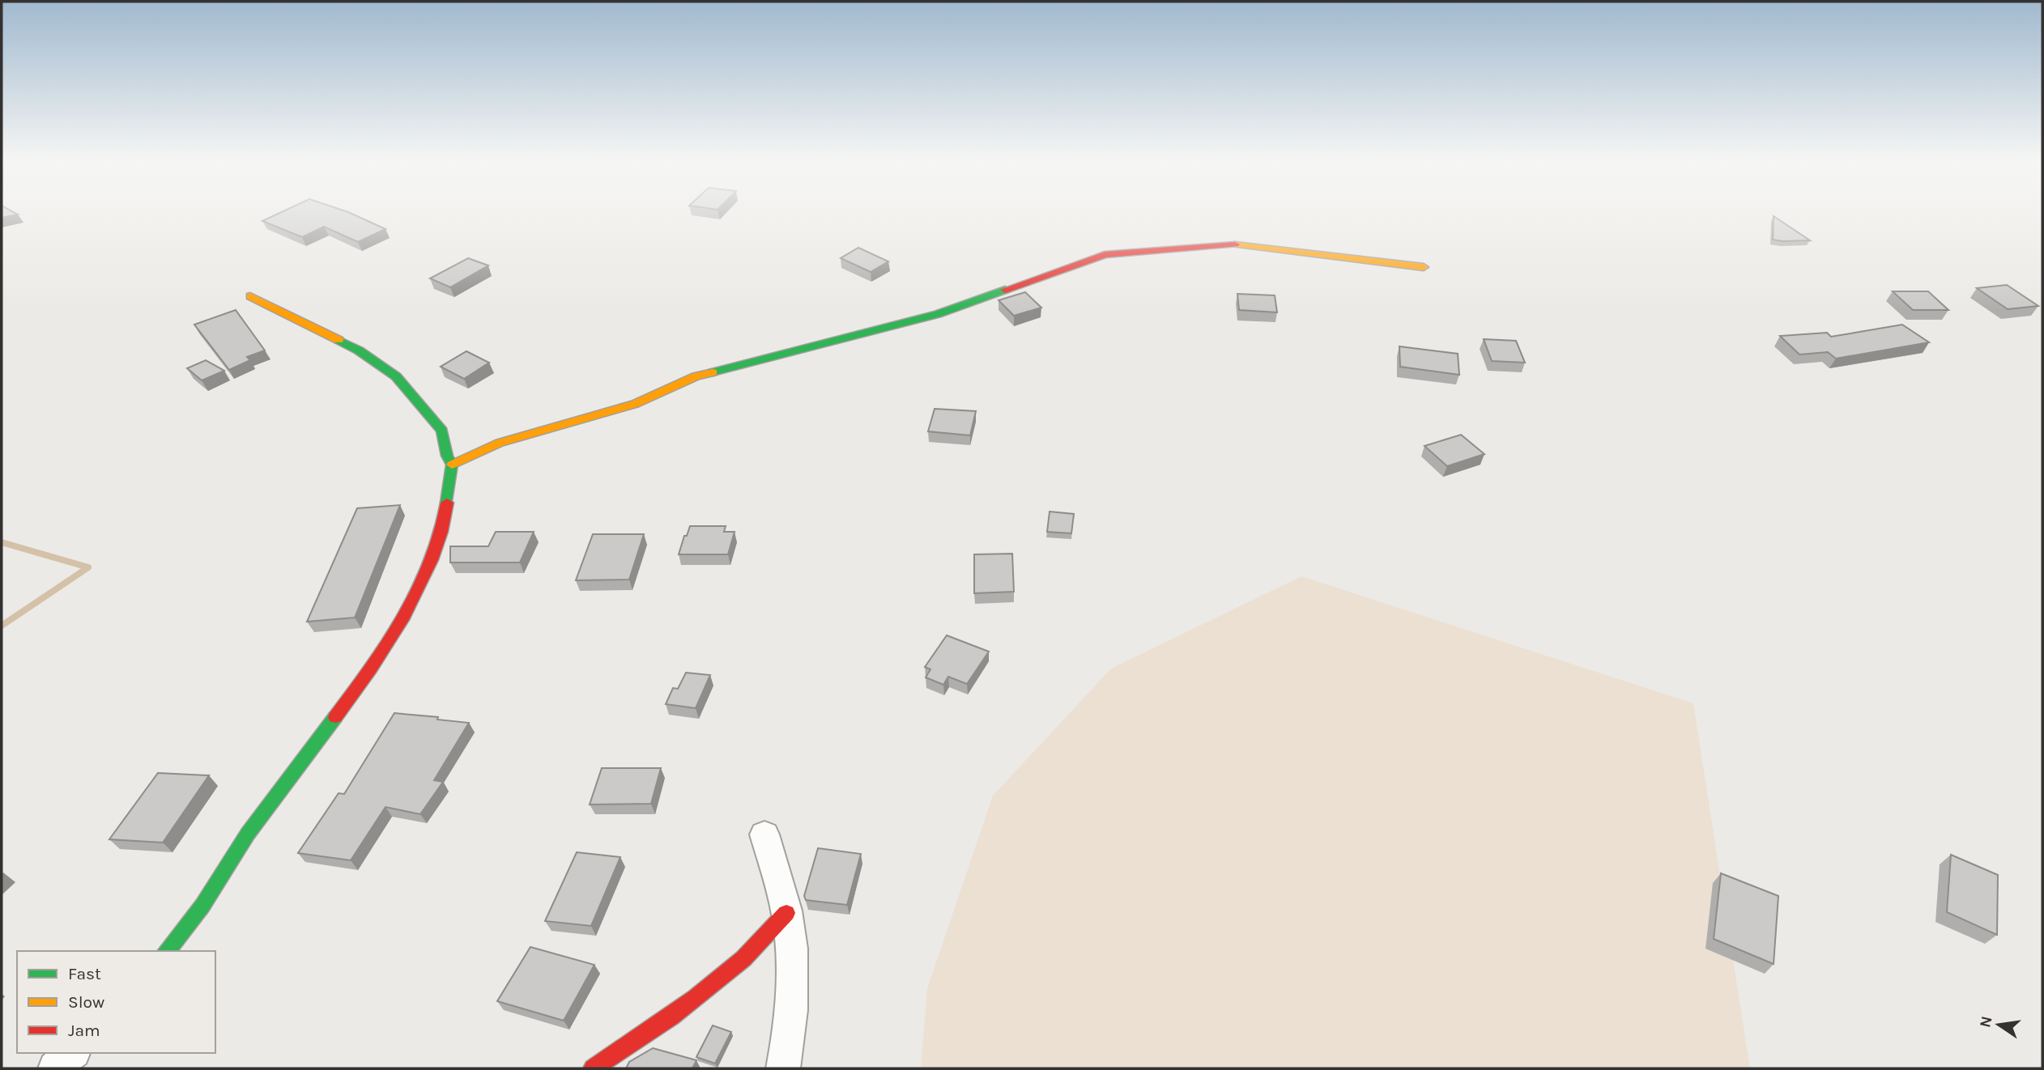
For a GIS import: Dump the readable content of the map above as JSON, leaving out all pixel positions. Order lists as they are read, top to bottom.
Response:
{
  "legend": ["Fast", "Slow", "Jam"],
  "north": "left"
}
